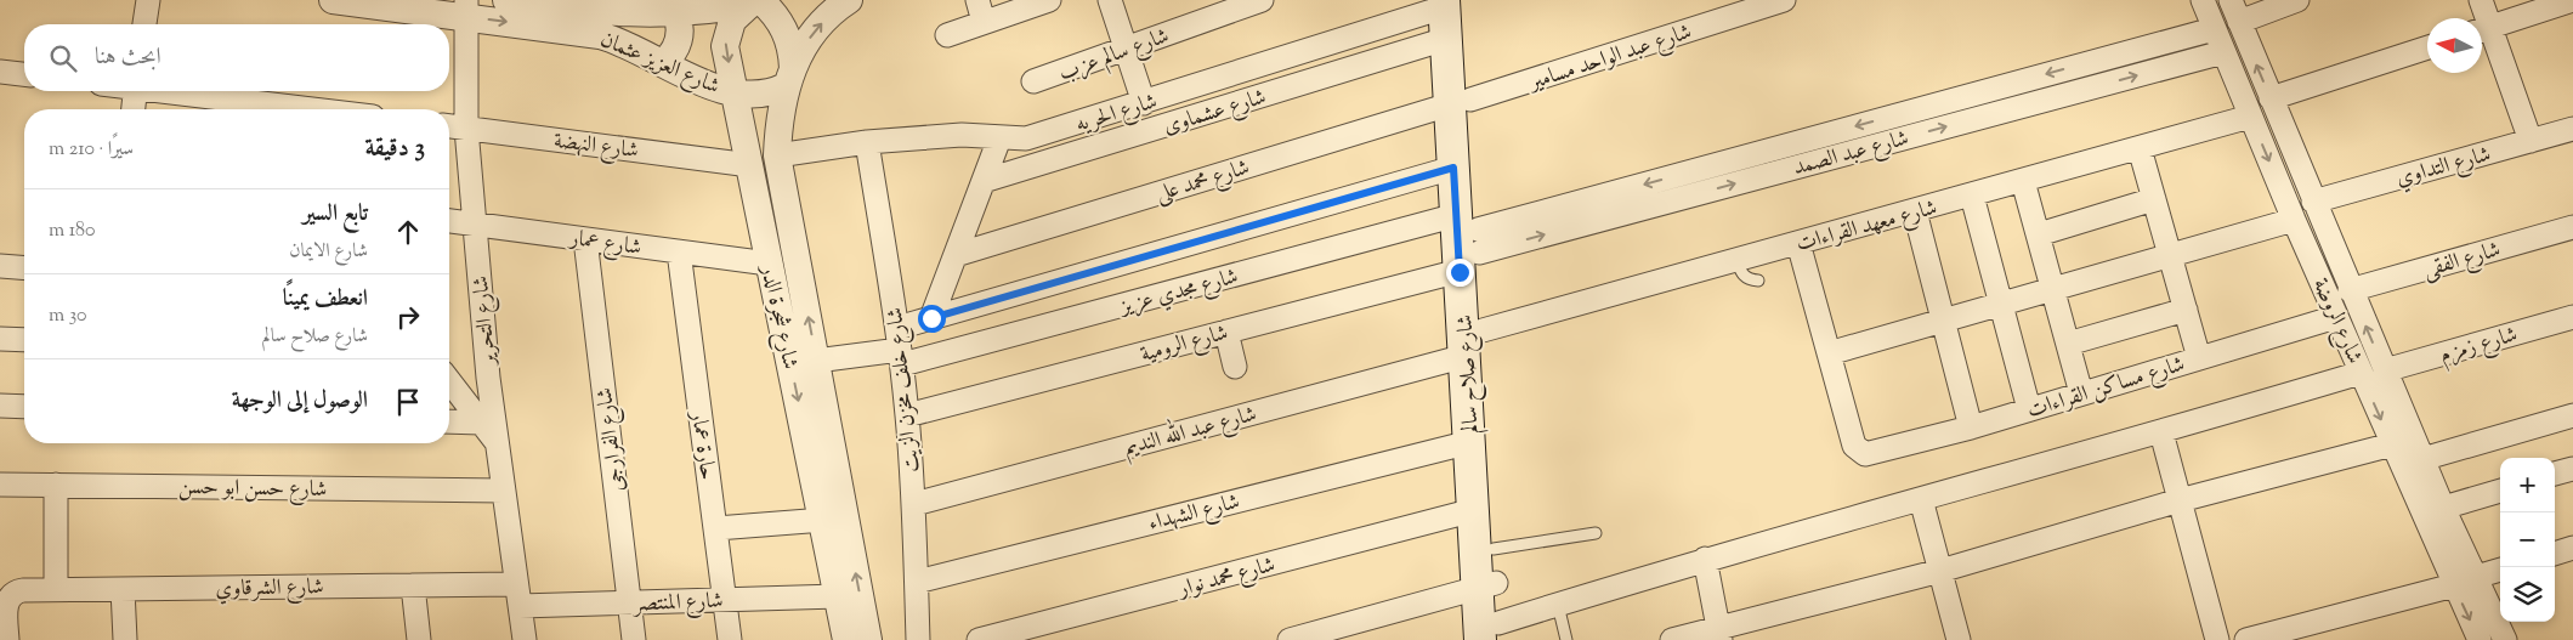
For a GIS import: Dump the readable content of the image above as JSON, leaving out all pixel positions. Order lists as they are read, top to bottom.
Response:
{
  "streets": {
    "main road": ["شارع صلاح سالم"],
    "street": [
      "شارع سالم عزب",
      "شارع عبد الواحد مسامير",
      "شارع العزيز عثمان",
      "شارع عشماوى",
      "شارع الحريه",
      "شارع النهضة",
      "شارع عبد الصمد",
      "شارع التداوي",
      "شارع محمد على",
      "شارع معهد القراءات",
      "شارع عمار",
      "شارع الفقى",
      "شارع مجدي عزيز",
      "شارع شجرة الدر",
      "شارع التحرير",
      "شارع الروضة",
      "شارع الرومية",
      "شارع زمزم",
      "شارع مساكن القراءات",
      "شارع خلف مخزن الزيت",
      "شارع عبد الله النديم",
      "شارع الفرارجى",
      "حارة عمار",
      "شارع حسن ابو حسن",
      "شارع الشهداء",
      "شارع محمد نوار",
      "شارع الشرقاوي",
      "شارع المنتصر"
    ]
  },
  "crossings": [
    ["شارع عبد الواحد مسامير", "شارع محمد على"],
    ["شارع عبد الواحد مسامير", "شارع صلاح سالم"],
    ["شارع العزيز عثمان", "شارع شجرة الدر"],
    ["شارع العزيز عثمان", "شارع التحرير"],
    ["شارع عشماوى", "شارع صلاح سالم"],
    ["شارع الحريه", "شارع شجرة الدر"],
    ["شارع الحريه", "شارع صلاح سالم"],
    ["شارع الحريه", "شارع خلف مخزن الزيت"],
    ["شارع النهضة", "شارع شجرة الدر"],
    ["شارع النهضة", "شارع التحرير"],
    ["شارع عبد الصمد", "شارع مجدي عزيز"],
    ["شارع عبد الصمد", "شارع الروضة"],
    ["شارع عبد الصمد", "شارع الرومية"],
    ["شارع عبد الصمد", "شارع صلاح سالم"],
    ["شارع التداوي", "شارع الروضة"],
    ["شارع محمد على", "شارع صلاح سالم"],
    ["شارع معهد القراءات", "شارع الروضة"],
    ["شارع معهد القراءات", "شارع صلاح سالم"],
    ["شارع معهد القراءات", "شارع عبد الله النديم"],
    ["شارع عمار", "شارع شجرة الدر"],
    ["شارع عمار", "شارع التحرير"],
    ["شارع عمار", "شارع الفرارجى"],
    ["شارع عمار", "حارة عمار"],
    ["شارع الفقى", "شارع الروضة"],
    ["شارع مجدي عزيز", "شارع الرومية"],
    ["شارع مجدي عزيز", "شارع صلاح سالم"],
    ["شارع مجدي عزيز", "شارع خلف مخزن الزيت"],
    ["شارع شجرة الدر", "شارع المنتصر"],
    ["شارع التحرير", "شارع حسن ابو حسن"],
    ["شارع التحرير", "شارع الشرقاوي"],
    ["شارع التحرير", "شارع المنتصر"],
    ["شارع الروضة", "شارع زمزم"],
    ["شارع الروضة", "شارع مساكن القراءات"],
    ["شارع الرومية", "شارع صلاح سالم"],
    ["شارع الرومية", "شارع خلف مخزن الزيت"],
    ["شارع صلاح سالم", "شارع عبد الله النديم"],
    ["شارع صلاح سالم", "شارع الشهداء"],
    ["شارع صلاح سالم", "شارع محمد نوار"],
    ["شارع خلف مخزن الزيت", "شارع عبد الله النديم"],
    ["شارع خلف مخزن الزيت", "شارع الشهداء"],
    ["شارع الفرارجى", "شارع المنتصر"],
    ["حارة عمار", "شارع المنتصر"],
    ["شارع الشرقاوي", "شارع المنتصر"]
  ],
  "north": "left",
  "page": {
    "search": "ابحث هنا",
    "heading": ["3 دقيقة", "سيرًا · 210 m"],
    "list": [
      ["تابع السير", "شارع الايمان", "180 m"],
      ["انعطف يمينًا", "شارع صلاح سالم", "30 m"],
      "الوصول إلى الوجهة"
    ],
    "map_buttons": ["+", "−"]
  }
}
